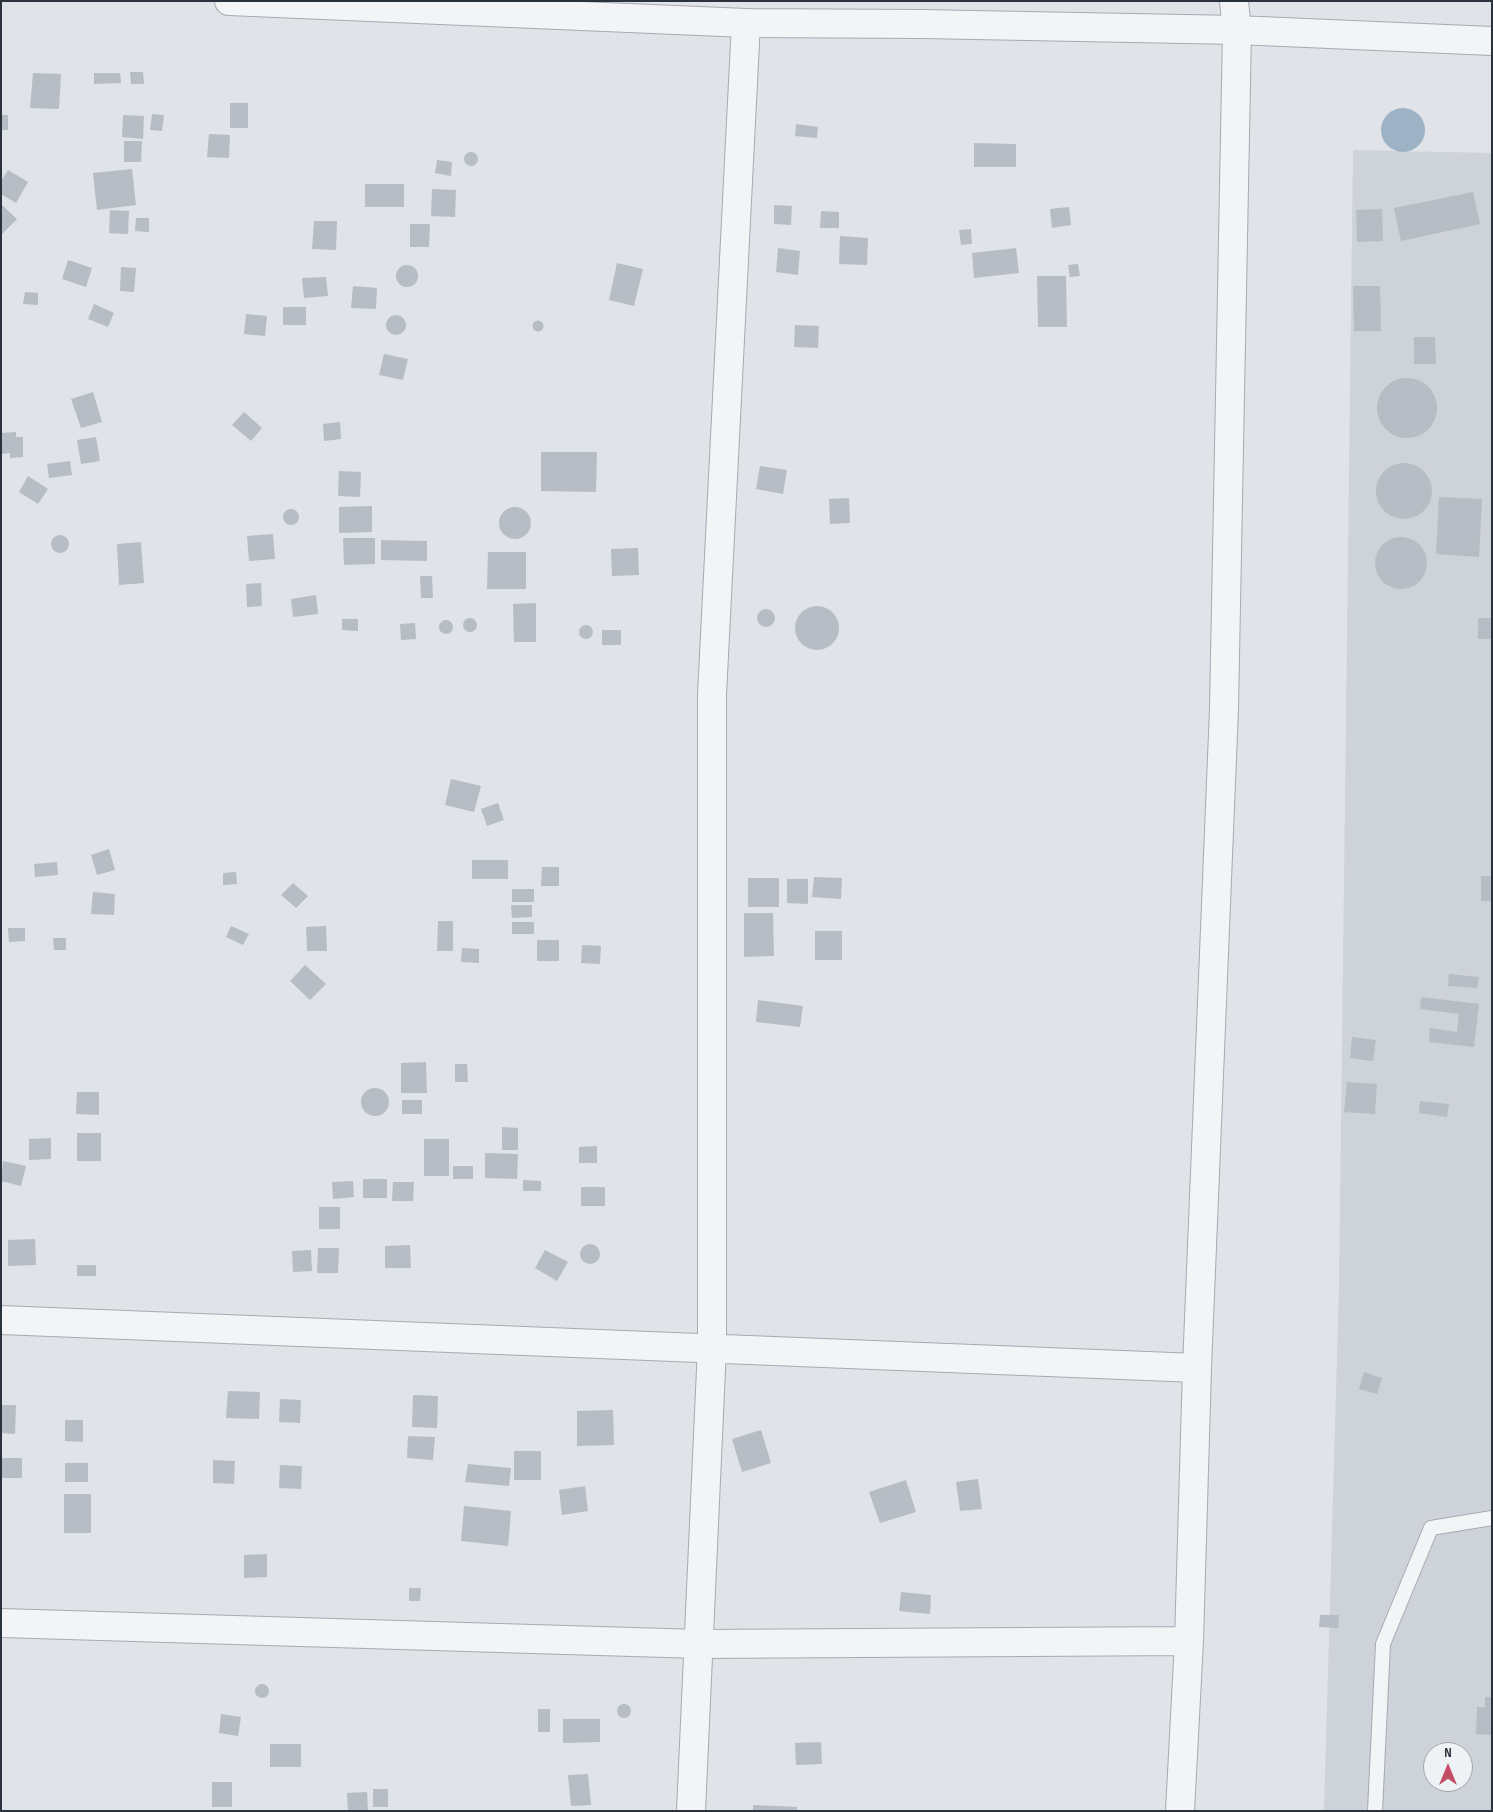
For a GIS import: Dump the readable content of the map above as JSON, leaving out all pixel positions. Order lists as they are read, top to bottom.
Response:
{
  "north": "top"
}
